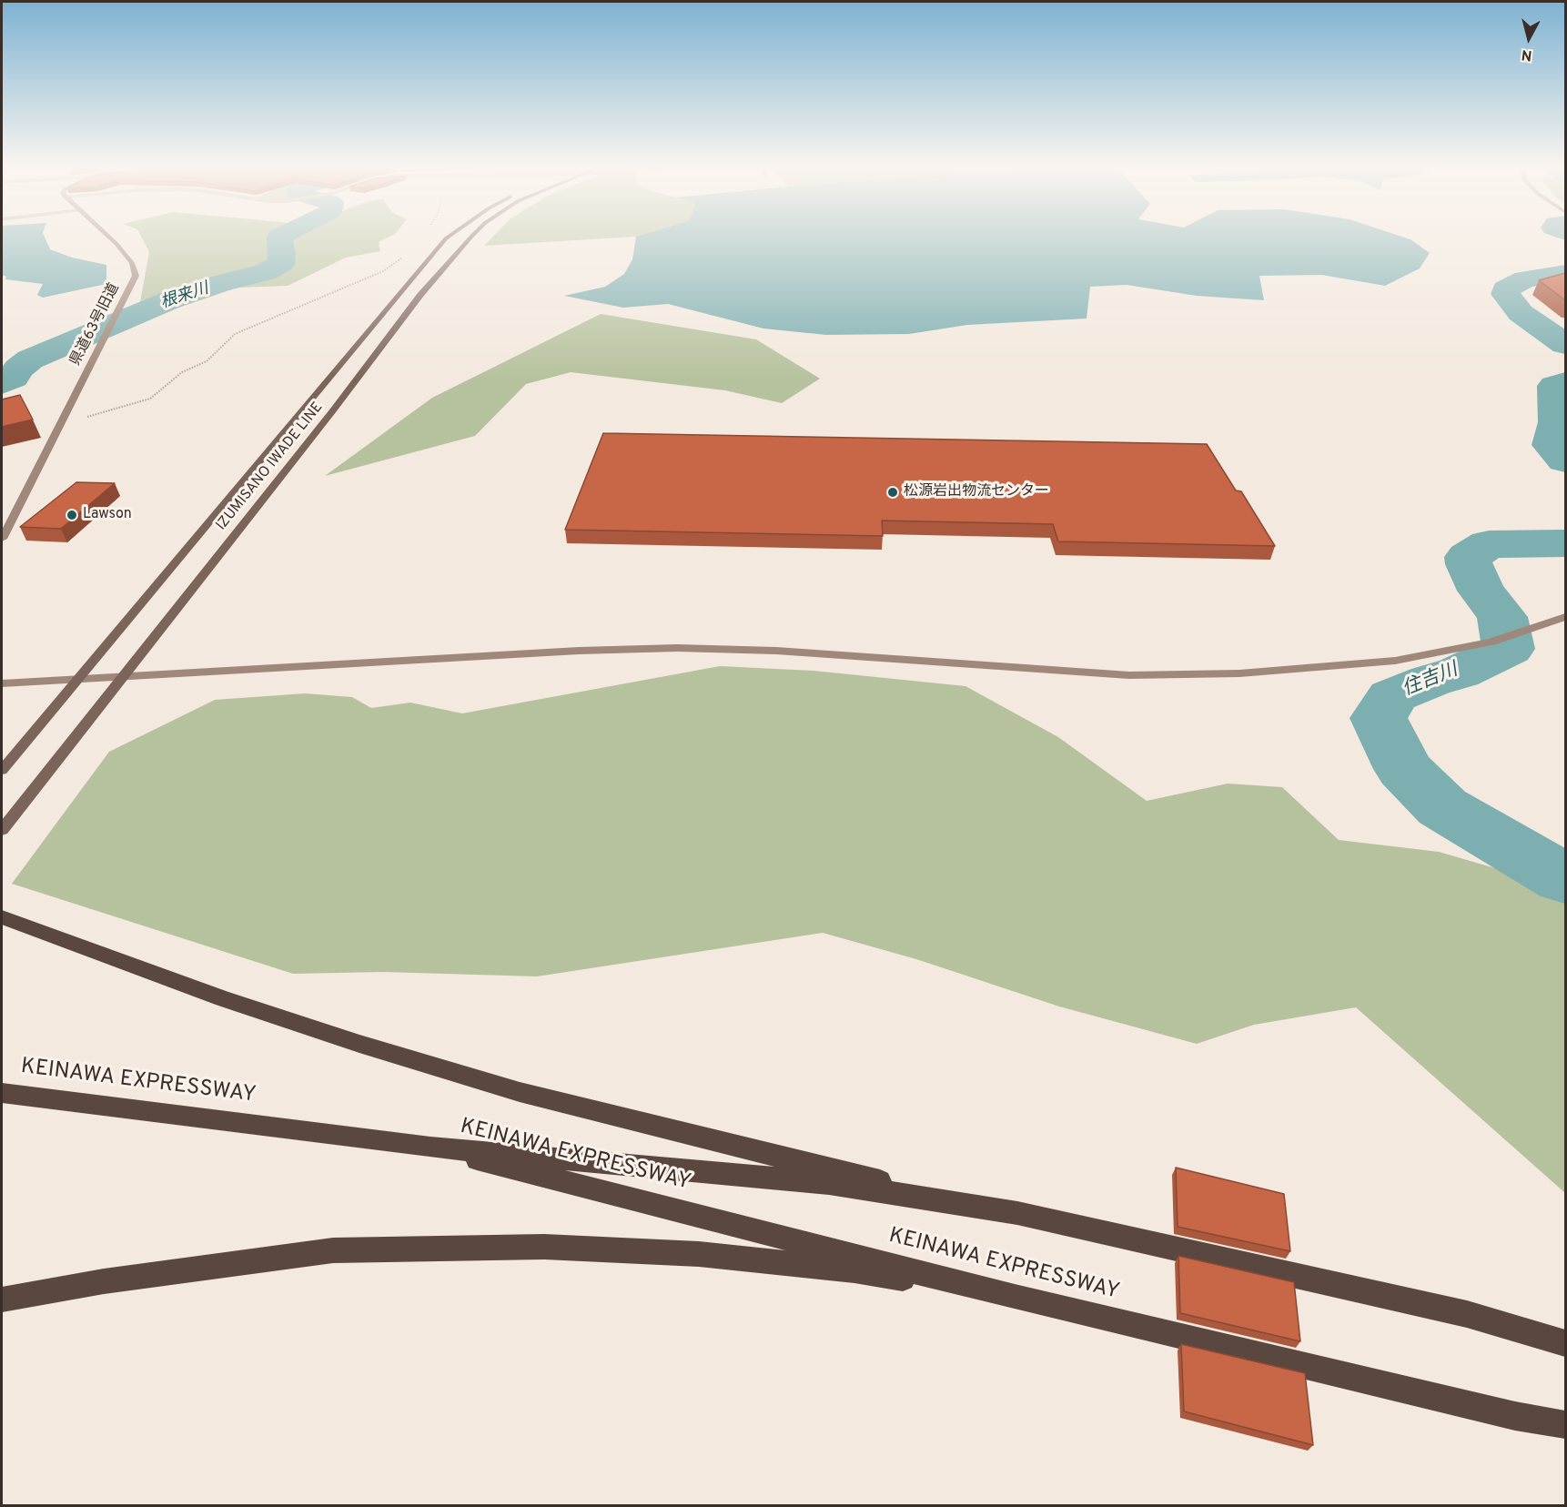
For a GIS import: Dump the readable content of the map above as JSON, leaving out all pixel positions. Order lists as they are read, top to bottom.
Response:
{
  "streets": {
    "highway": ["KEINAWA EXPRESSWAY"],
    "main road": ["IZUMISANO IWADE LINE"],
    "street": ["県道63号旧道"]
  },
  "water": ["根来川", "住吉川"],
  "places": ["松源岩出物流センター", "Lawson"],
  "north": "bottom"
}
